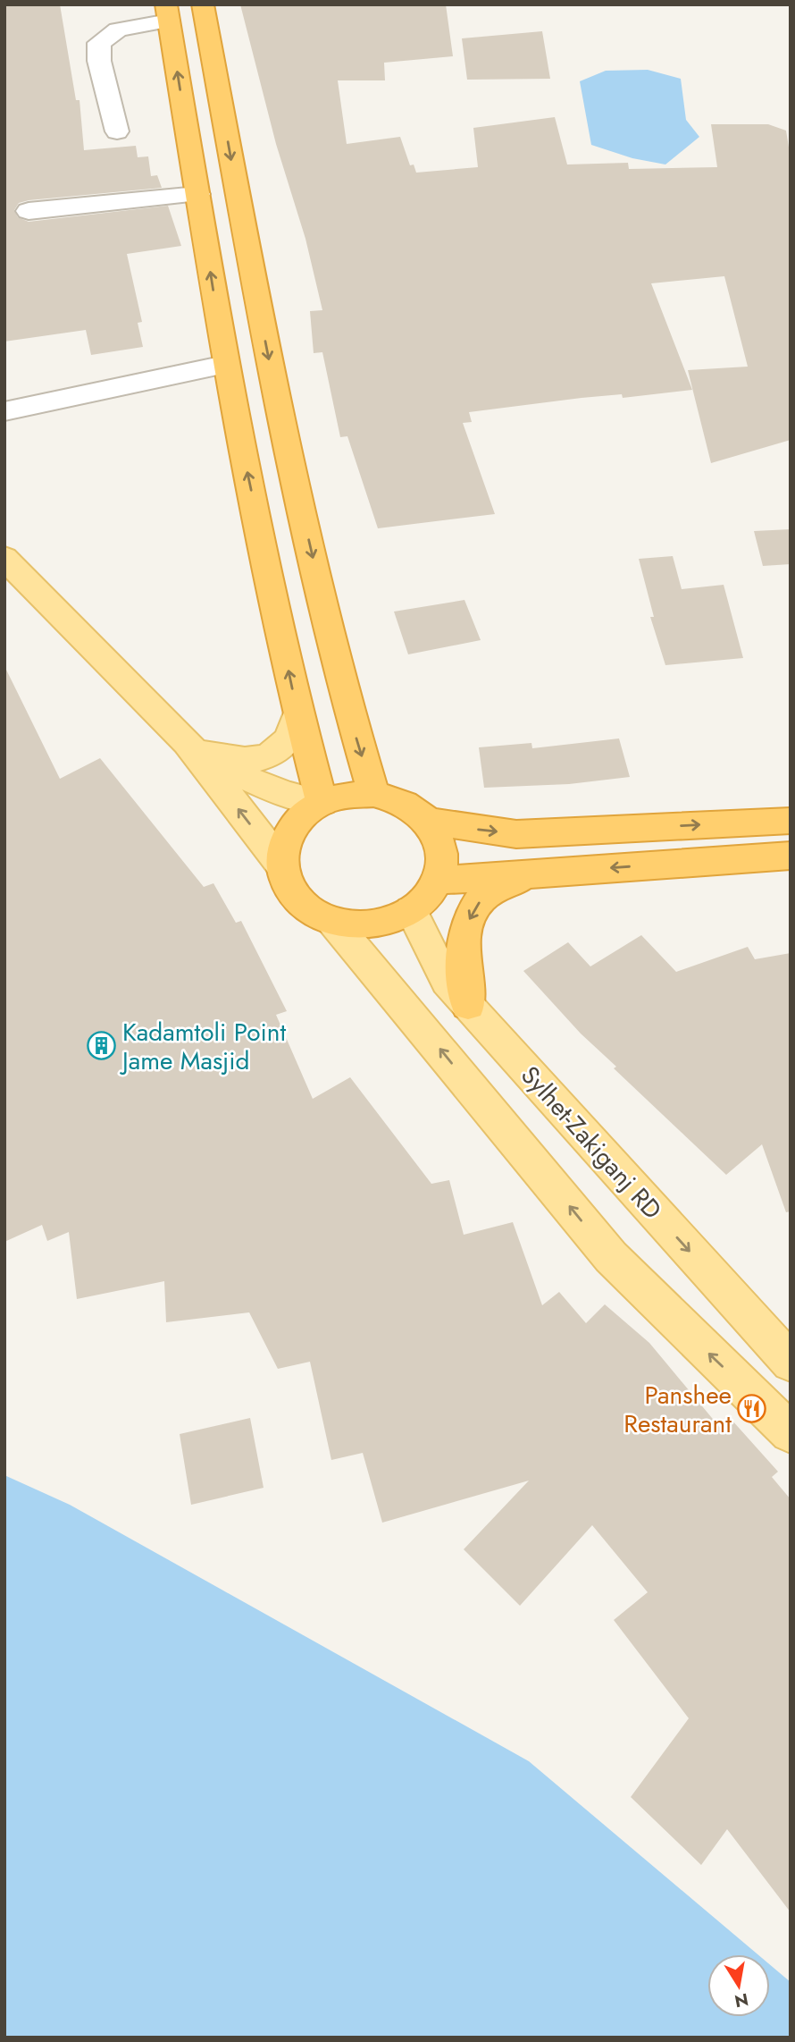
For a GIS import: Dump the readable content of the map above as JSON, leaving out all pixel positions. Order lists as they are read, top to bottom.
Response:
{
  "streets": {
    "main road": ["Sylhet-Zakiganj RD"]
  },
  "places": {
    "building": ["Kadamtoli Point Jame Masjid"],
    "restaurant": ["Panshee Restaurant"]
  },
  "north": "bottom"
}
